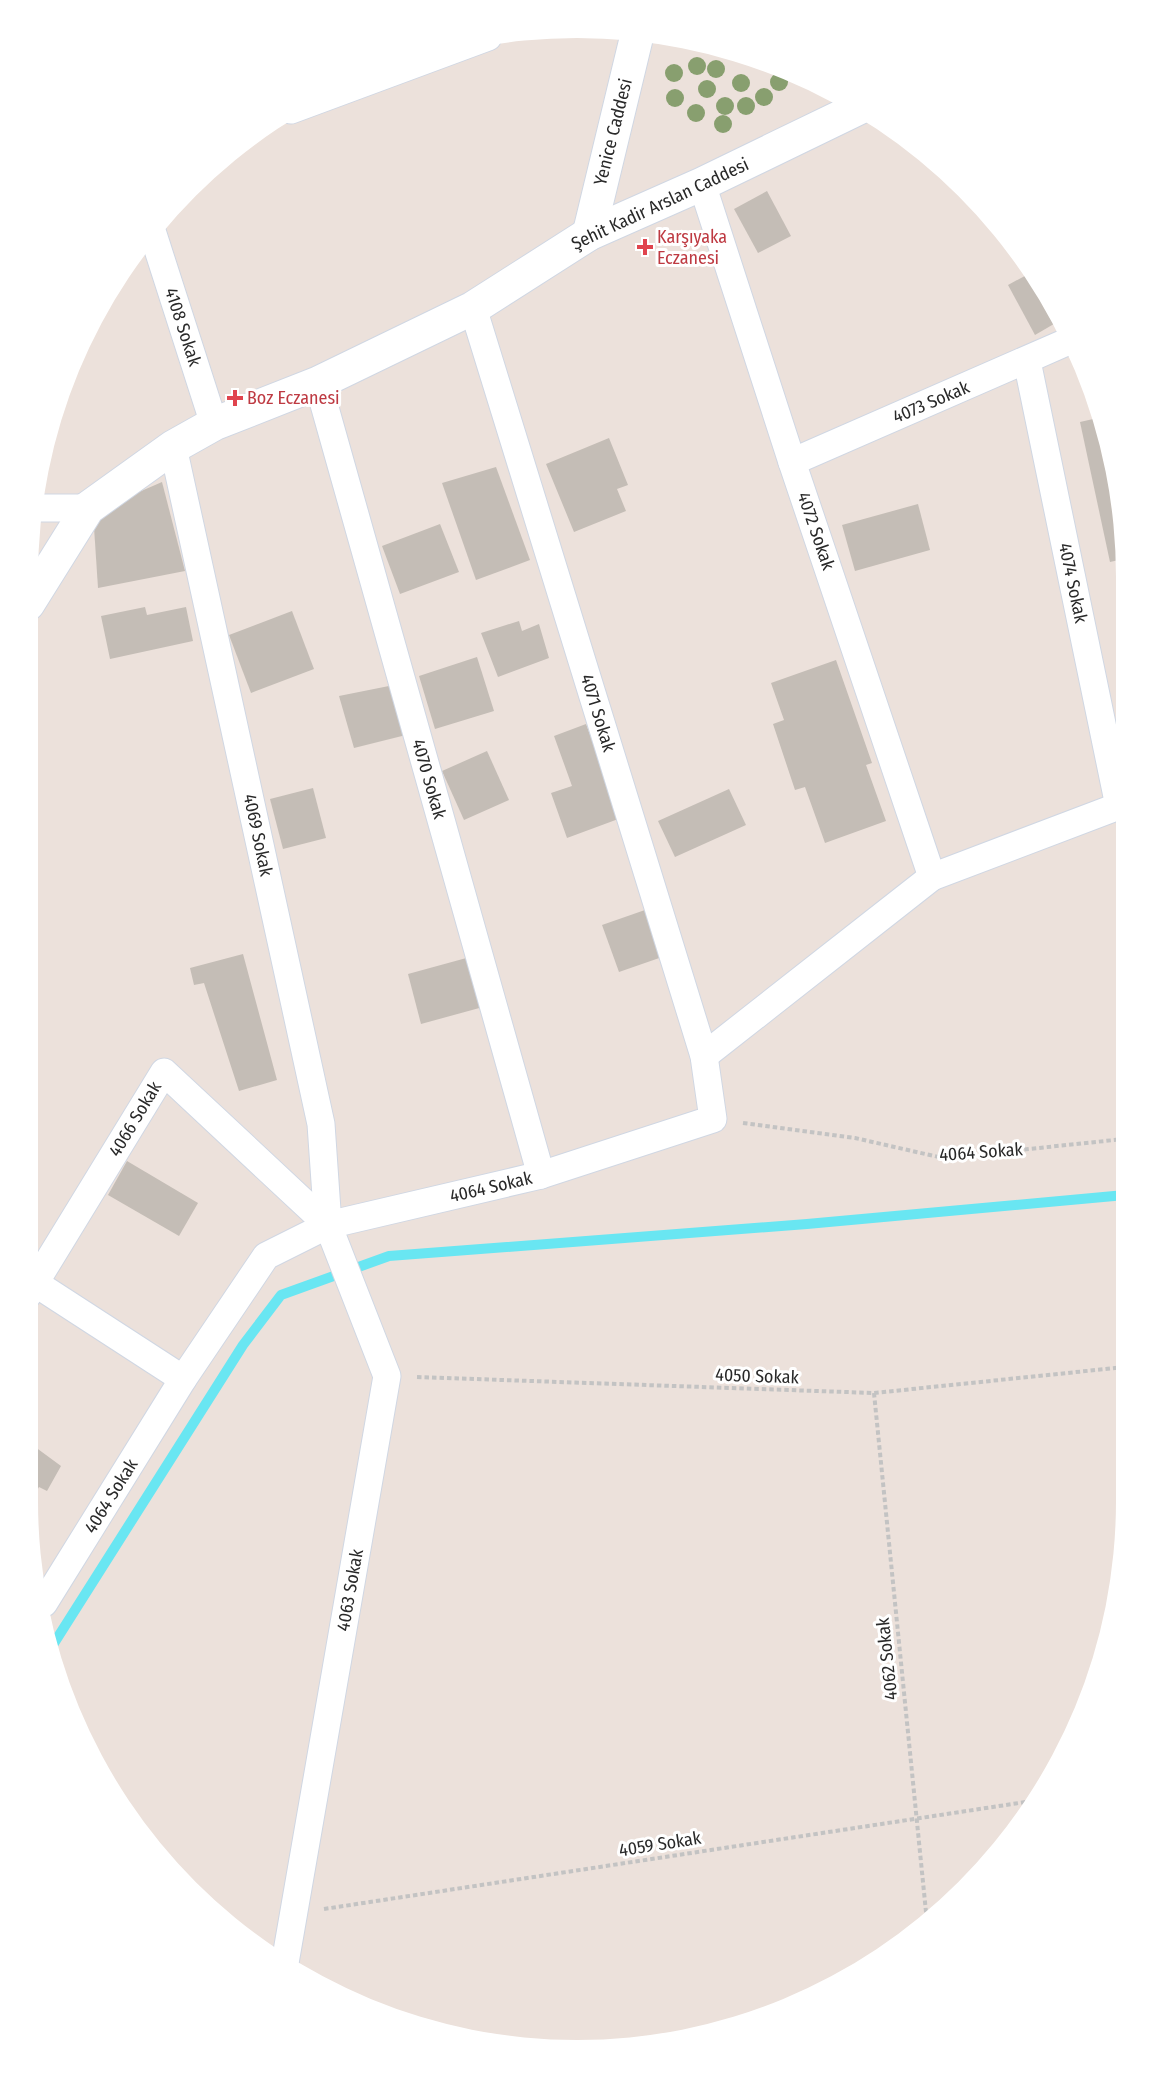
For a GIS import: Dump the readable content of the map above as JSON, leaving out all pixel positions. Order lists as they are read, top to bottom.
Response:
{
  "streets": {
    "street": [
      "Yenice Caddesi",
      "Şehit Kadir Arslan Caddesi",
      "4108 Sokak",
      "4073 Sokak",
      "4072 Sokak",
      "4074 Sokak",
      "4071 Sokak",
      "4070 Sokak",
      "4069 Sokak",
      "4066 Sokak",
      "4064 Sokak",
      "4063 Sokak"
    ],
    "path": ["4050 Sokak", "4062 Sokak", "4059 Sokak"]
  },
  "crossings": [
    ["Yenice Caddesi", "Şehit Kadir Arslan Caddesi"],
    ["Şehit Kadir Arslan Caddesi", "4108 Sokak"],
    ["Şehit Kadir Arslan Caddesi", "4072 Sokak"],
    ["Şehit Kadir Arslan Caddesi", "4071 Sokak"],
    ["Şehit Kadir Arslan Caddesi", "4070 Sokak"],
    ["Şehit Kadir Arslan Caddesi", "4069 Sokak"],
    ["4073 Sokak", "4072 Sokak"],
    ["4073 Sokak", "4074 Sokak"],
    ["4071 Sokak", "4064 Sokak"],
    ["4070 Sokak", "4064 Sokak"],
    ["4069 Sokak", "4066 Sokak"],
    ["4069 Sokak", "4064 Sokak"],
    ["4066 Sokak", "4064 Sokak"],
    ["4050 Sokak", "4063 Sokak"],
    ["4050 Sokak", "4062 Sokak"],
    ["4063 Sokak", "4059 Sokak"],
    ["4062 Sokak", "4059 Sokak"]
  ],
  "places": {
    "health": ["Karşıyaka Eczanesi", "Boz Eczanesi"]
  }
}
